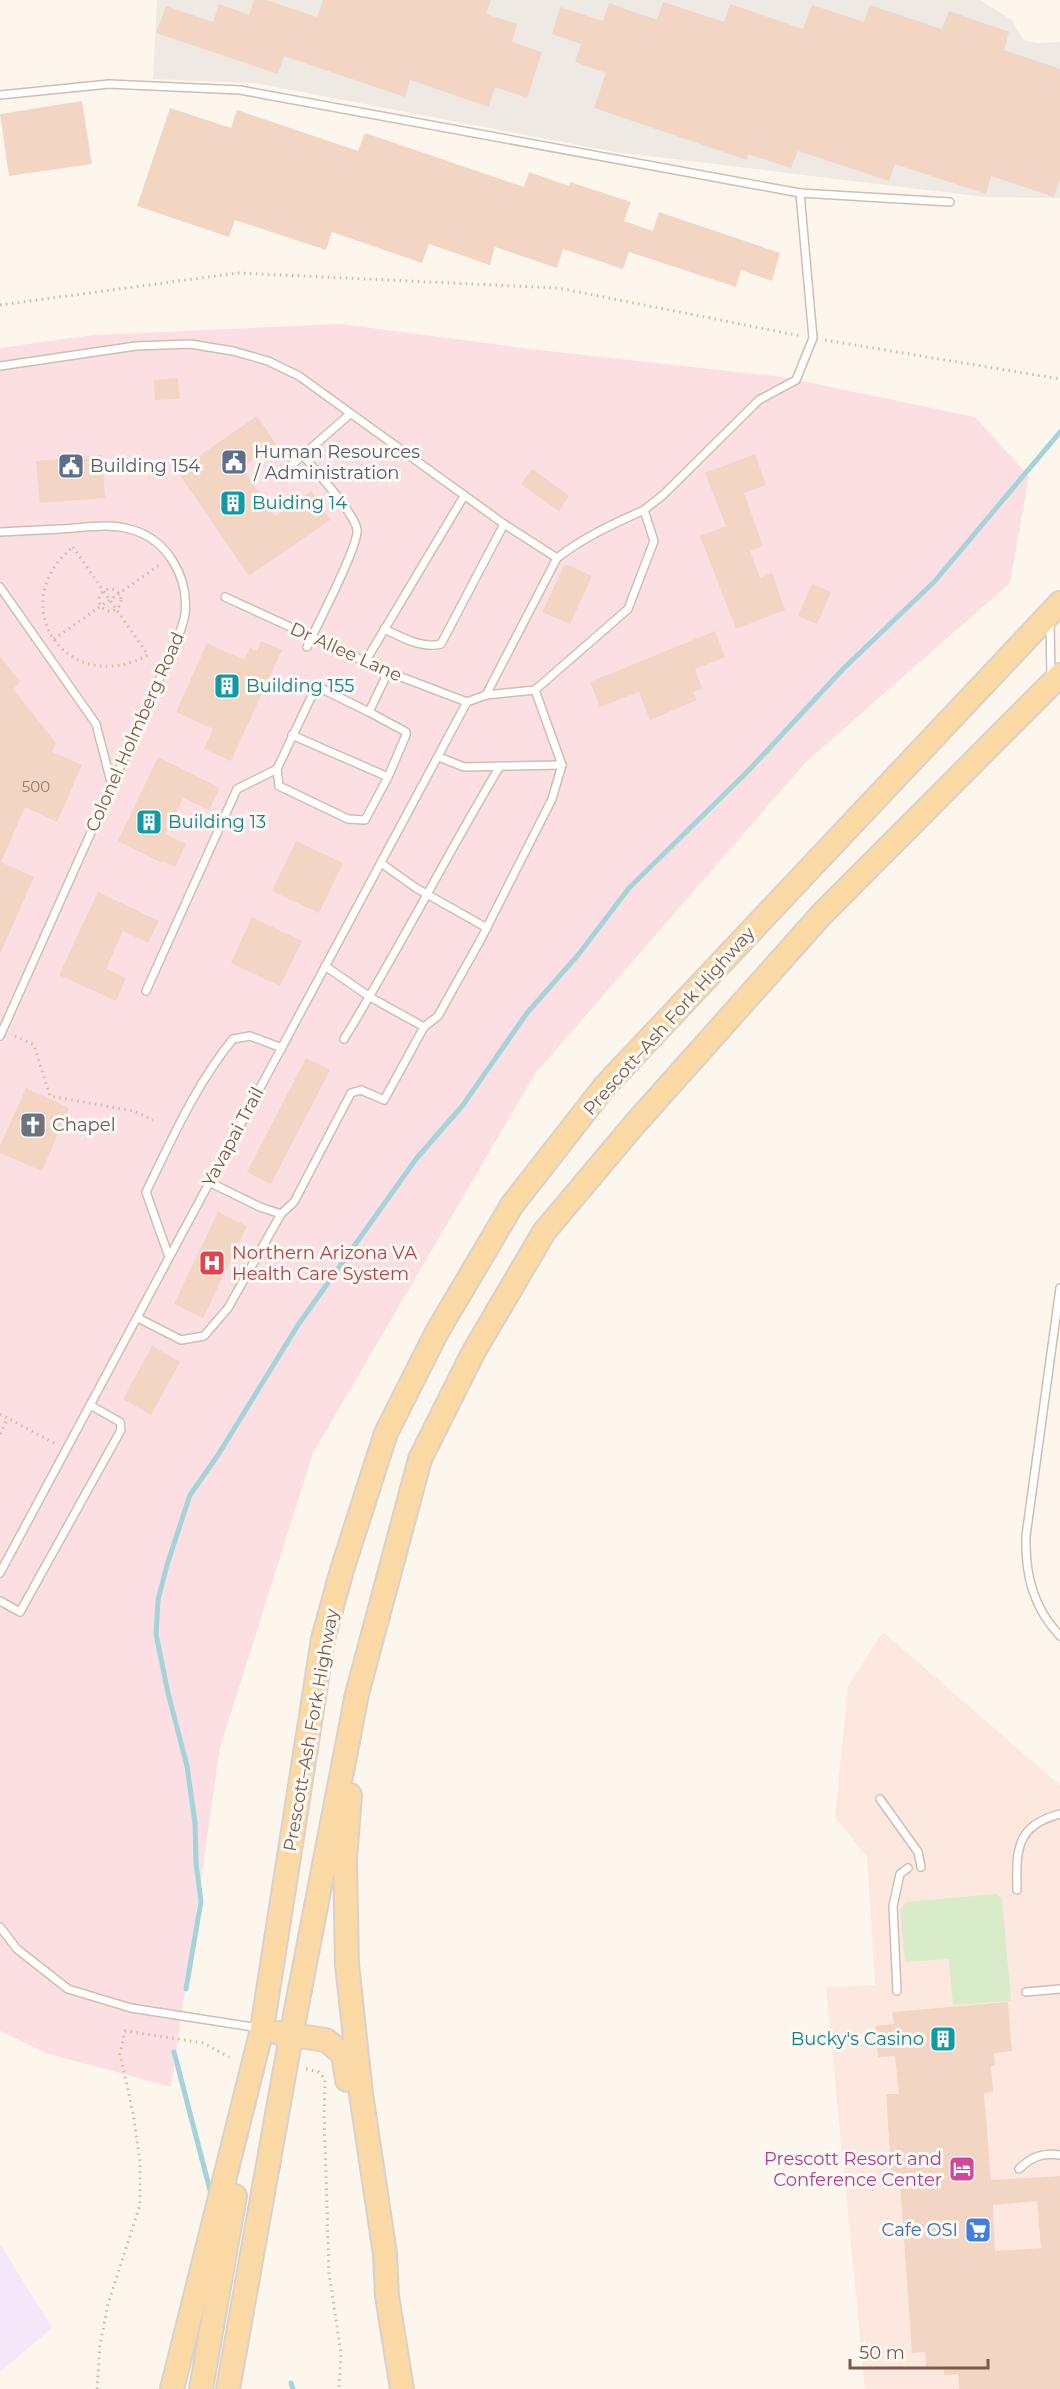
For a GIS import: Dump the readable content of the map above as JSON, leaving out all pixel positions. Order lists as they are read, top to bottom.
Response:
{
  "streets": {
    "main road": ["Prescott–Ash Fork Highway"],
    "lane": ["Dr Allee Lane", "Colonel Holmberg Road", "Yavapai Trail"]
  },
  "crossings": [
    ["Dr Allee Lane", "Yavapai Trail"]
  ],
  "places": {
    "public building": ["Human Resources / Administration", "Building 154"],
    "building": [
      "Buiding 14",
      "Building 155",
      "Building 13",
      "Bucky's Casino"
    ],
    "church": ["Chapel"],
    "hospital": ["Northern Arizona VA Health Care System"],
    "hotel": ["Prescott Resort and Conference Center"],
    "supermarket": ["Cafe OSI"]
  },
  "house_numbers": ["500"],
  "scale_bar": "50 m"
}
